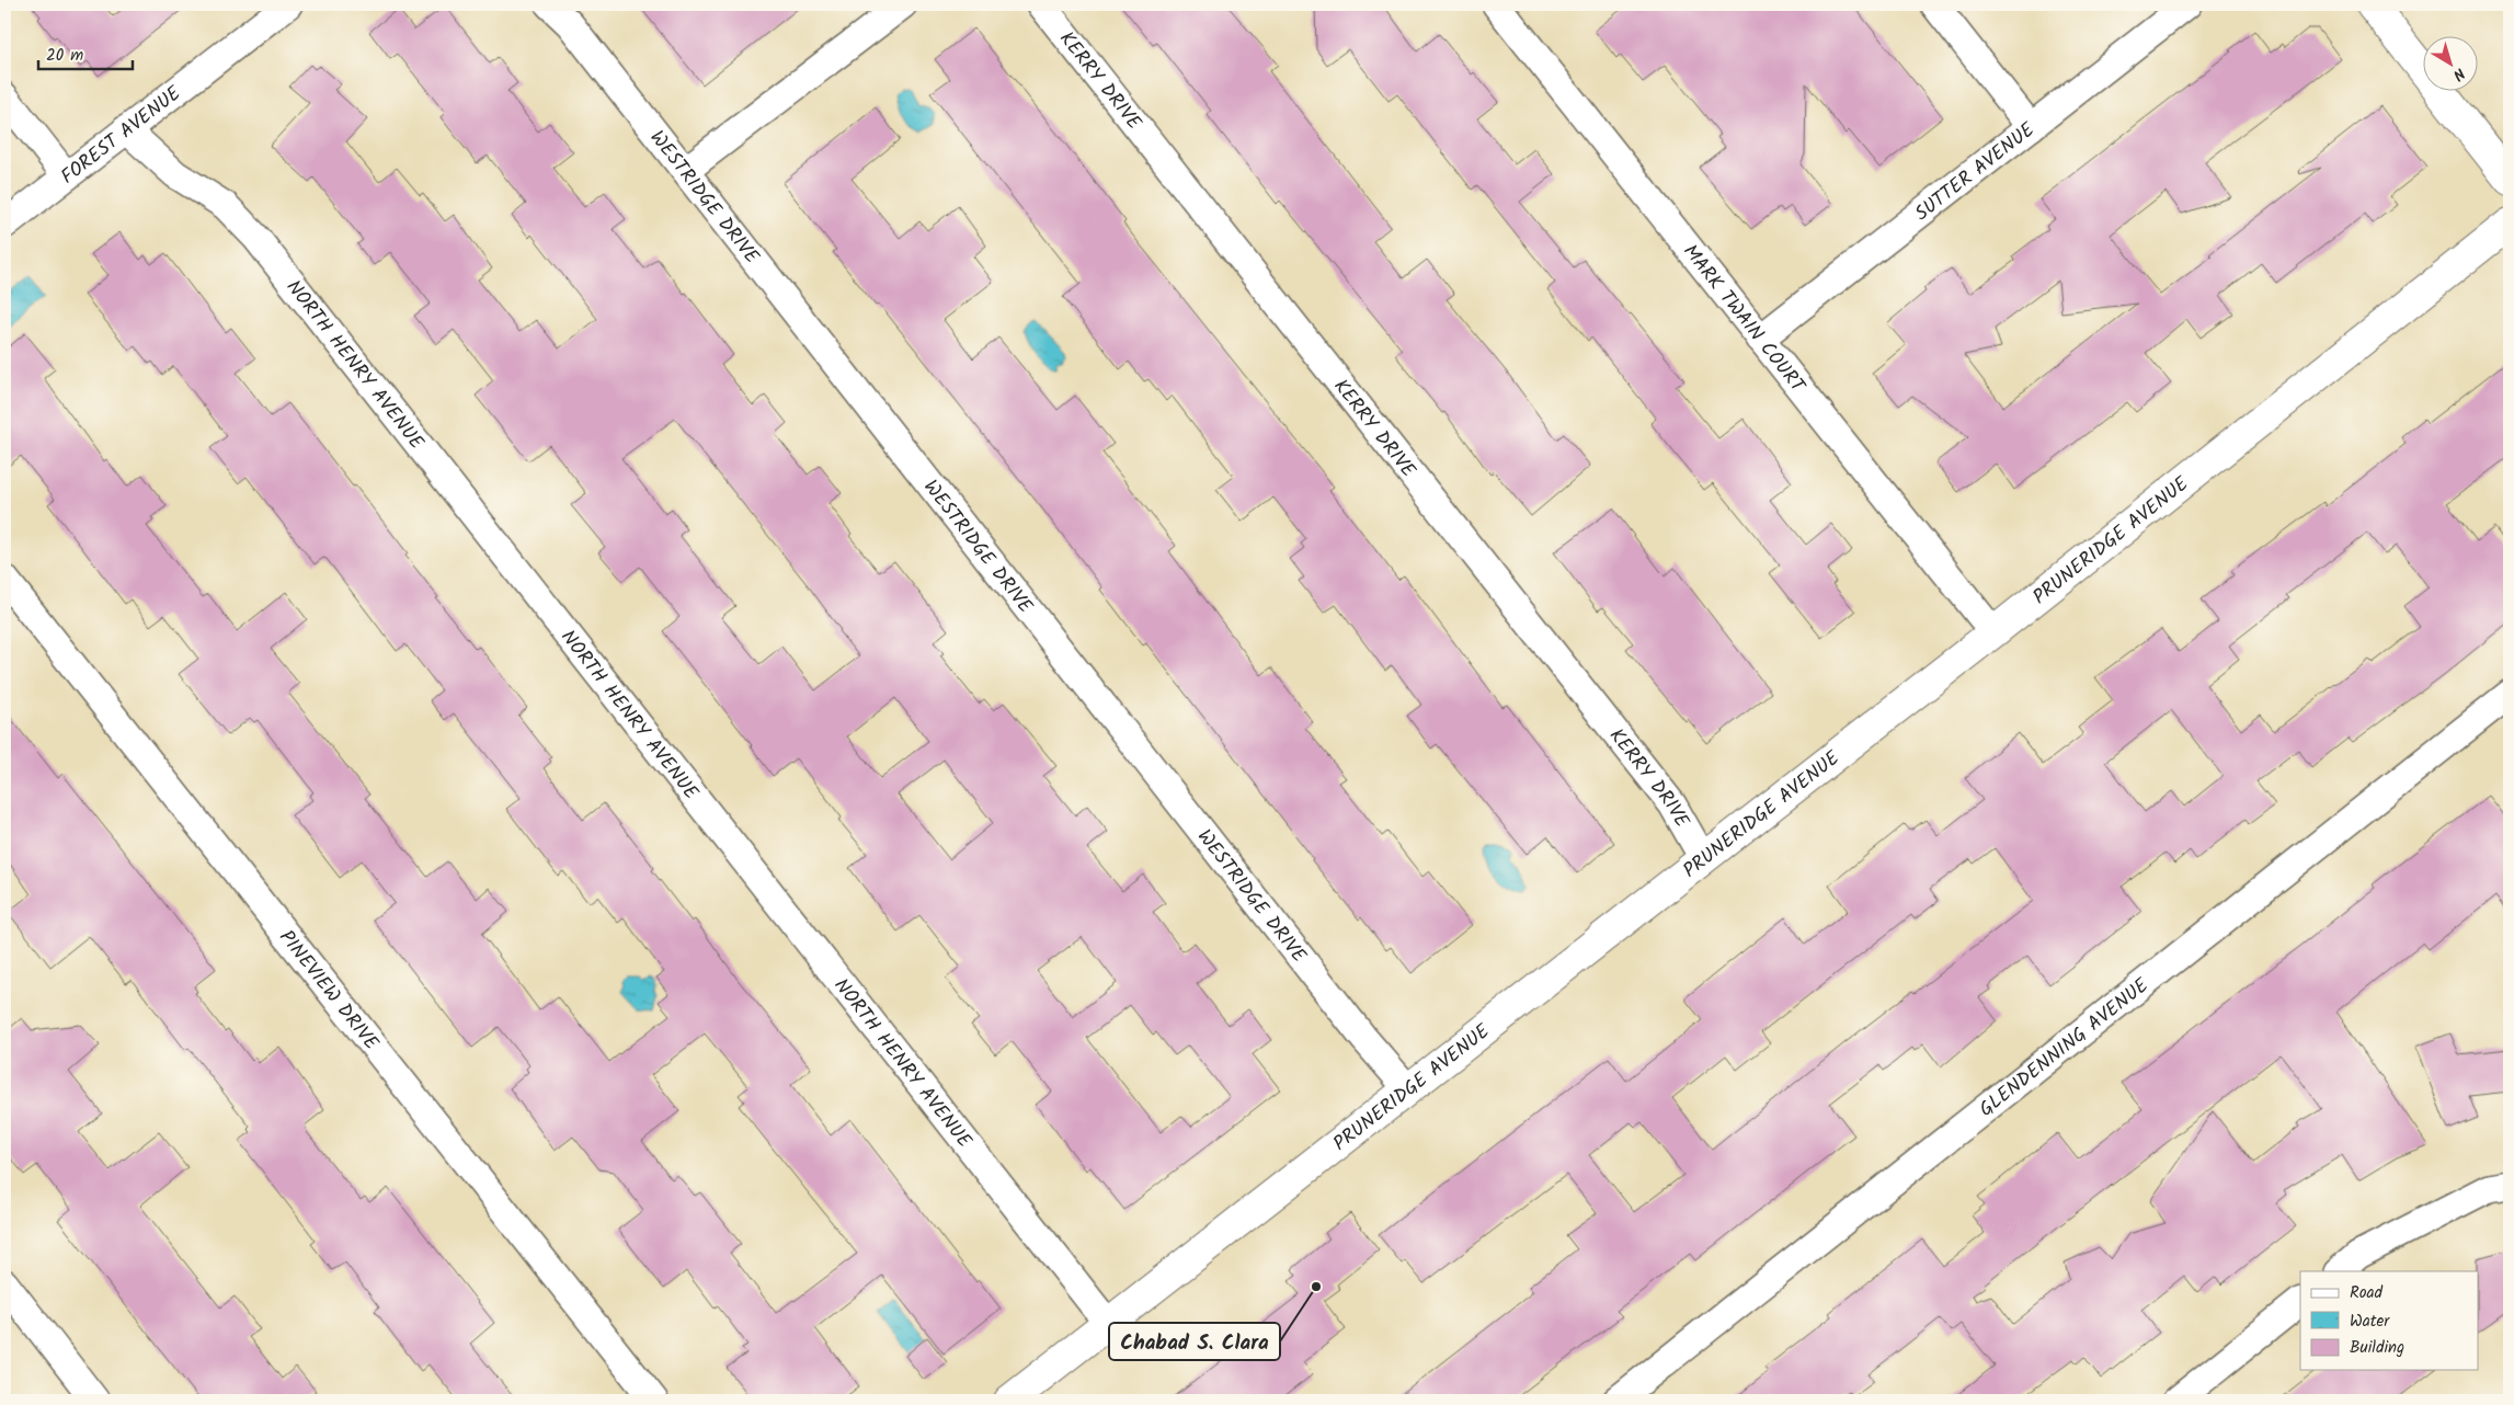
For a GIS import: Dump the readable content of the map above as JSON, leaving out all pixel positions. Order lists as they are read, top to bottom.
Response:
{
  "streets": {
    "main road": ["PRUNERIDGE AVENUE"],
    "street": [
      "KERRY DRIVE",
      "FOREST AVENUE",
      "SUTTER AVENUE",
      "WESTRIDGE DRIVE",
      "MARK TWAIN COURT",
      "NORTH HENRY AVENUE",
      "PINEVIEW DRIVE",
      "GLENDENNING AVENUE"
    ]
  },
  "crossings": [
    ["KERRY DRIVE", "PRUNERIDGE AVENUE"],
    ["FOREST AVENUE", "NORTH HENRY AVENUE"],
    ["SUTTER AVENUE", "MARK TWAIN COURT"],
    ["WESTRIDGE DRIVE", "PRUNERIDGE AVENUE"],
    ["MARK TWAIN COURT", "PRUNERIDGE AVENUE"],
    ["NORTH HENRY AVENUE", "PRUNERIDGE AVENUE"]
  ],
  "places": ["Chabad S. Clara"],
  "legend": ["Road", "Water", "Building"],
  "scale_bar": "20 m",
  "north": "bottom right"
}
